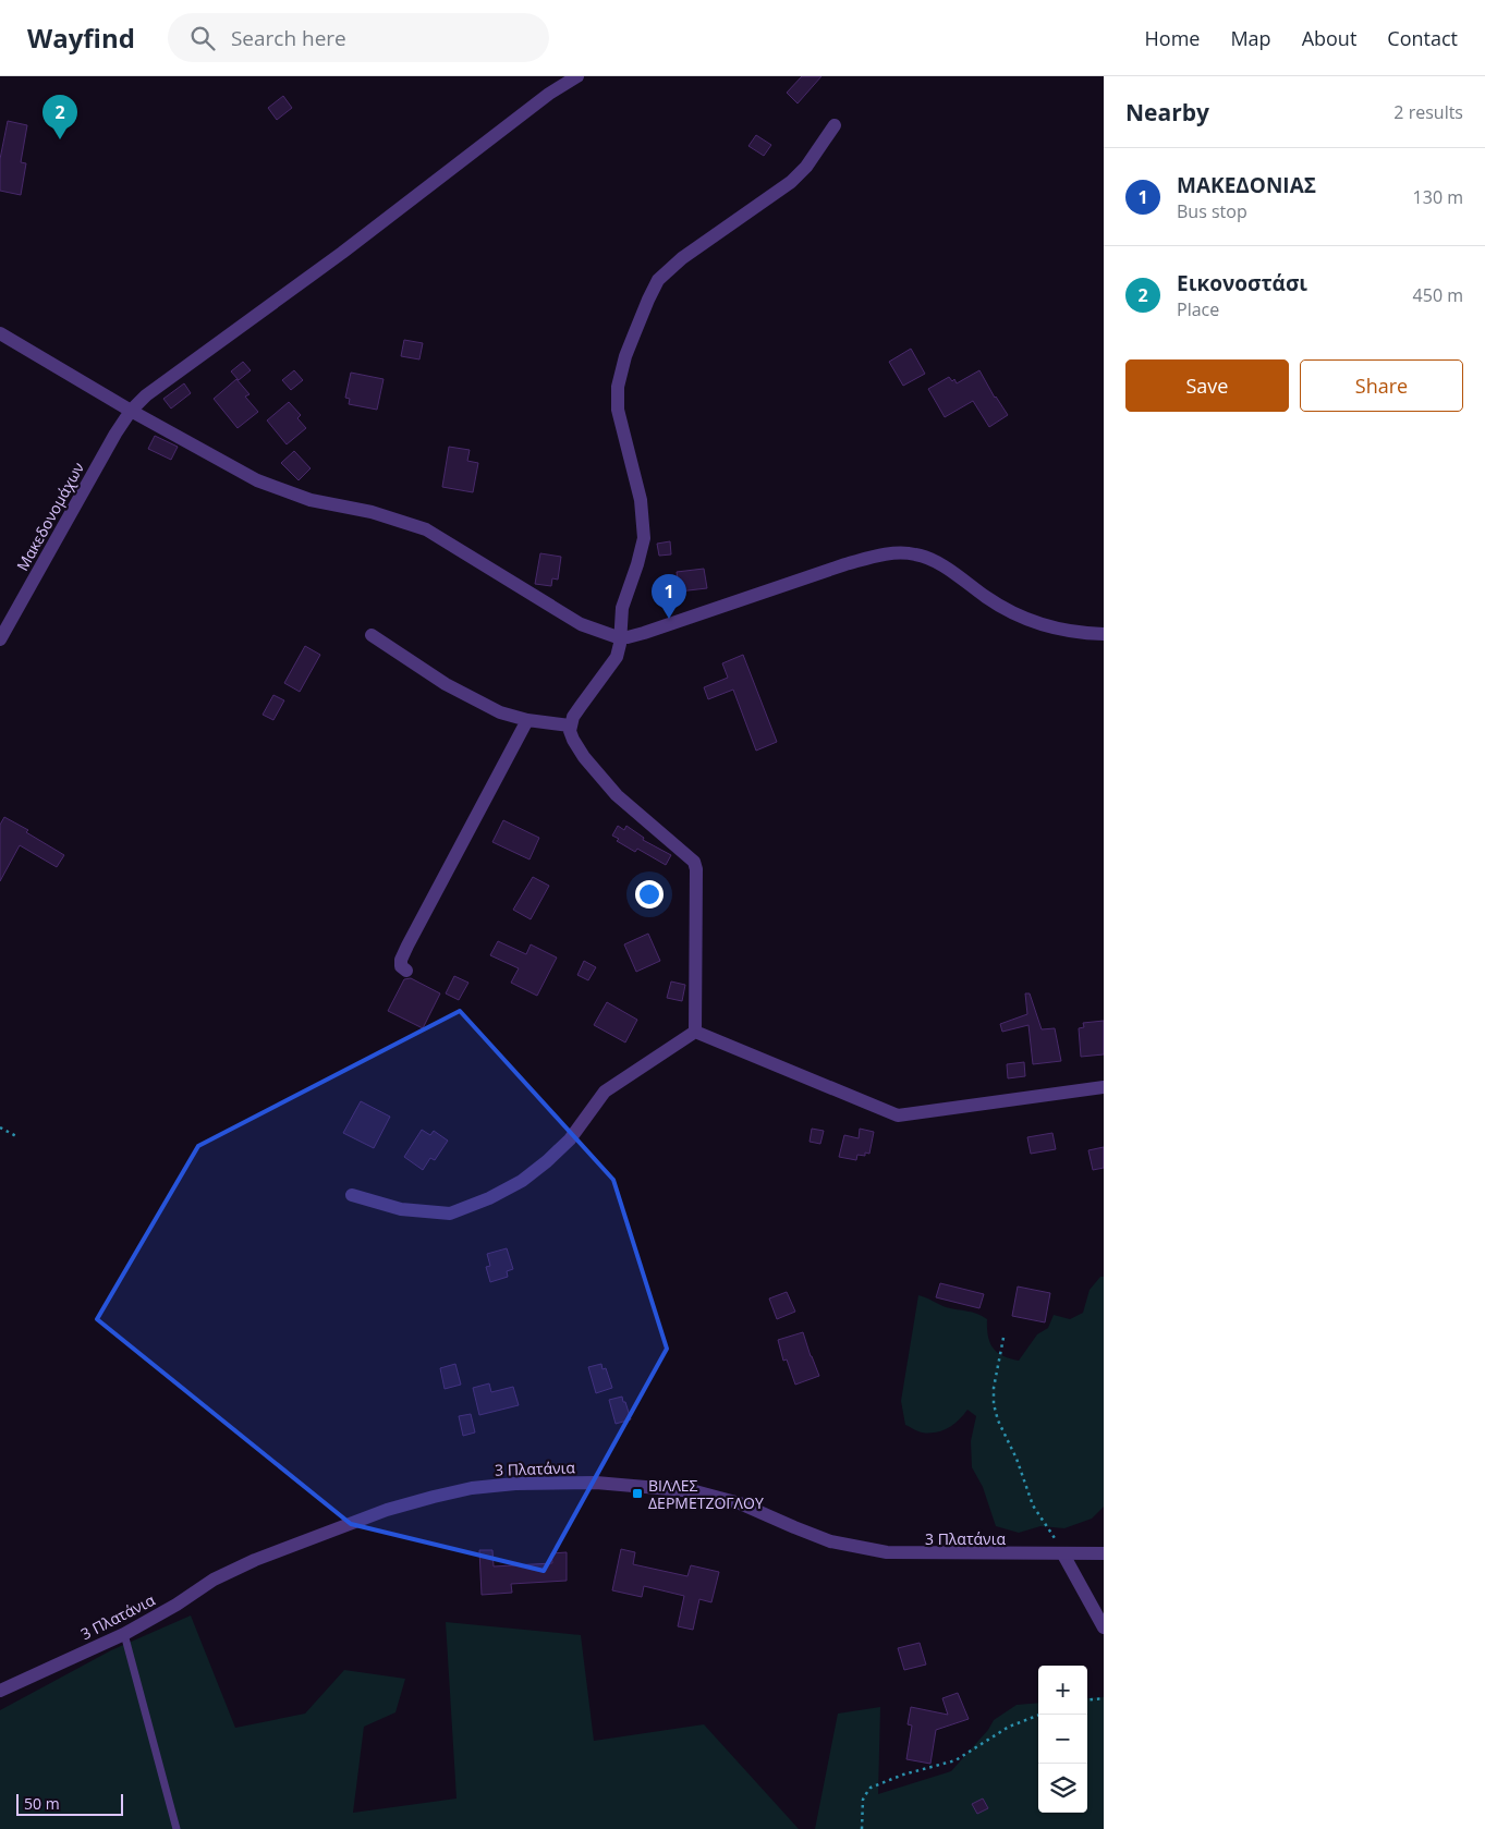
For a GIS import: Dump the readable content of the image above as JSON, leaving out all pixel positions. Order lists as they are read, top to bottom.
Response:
{
  "streets": {
    "street": ["Μακεδονομάχων", "3 Πλατάνια"]
  },
  "places": {
    "transit": ["ΒΙΛΛΕΣ ΔΕΡΜΕΤΖΟΓΛΟΥ"]
  },
  "scale_bar": "50 m",
  "page": {
    "header": "Wayfind",
    "search": "Search here",
    "nav": [
      "Home",
      "Map",
      "About",
      "Contact"
    ],
    "heading": ["Nearby", "2 results"],
    "pins": ["2", "1"],
    "list": [
      {
        "mark": "1",
        "name": "ΜΑΚΕΔΟΝΙΑΣ",
        "note": "Bus stop",
        "value": "130 m"
      },
      {
        "mark": "2",
        "name": "Εικονοστάσι",
        "note": "Place",
        "value": "450 m"
      }
    ],
    "buttons": ["Save", "Share"],
    "map_buttons": ["+", "−"],
    "scale": "50 m"
  }
}
